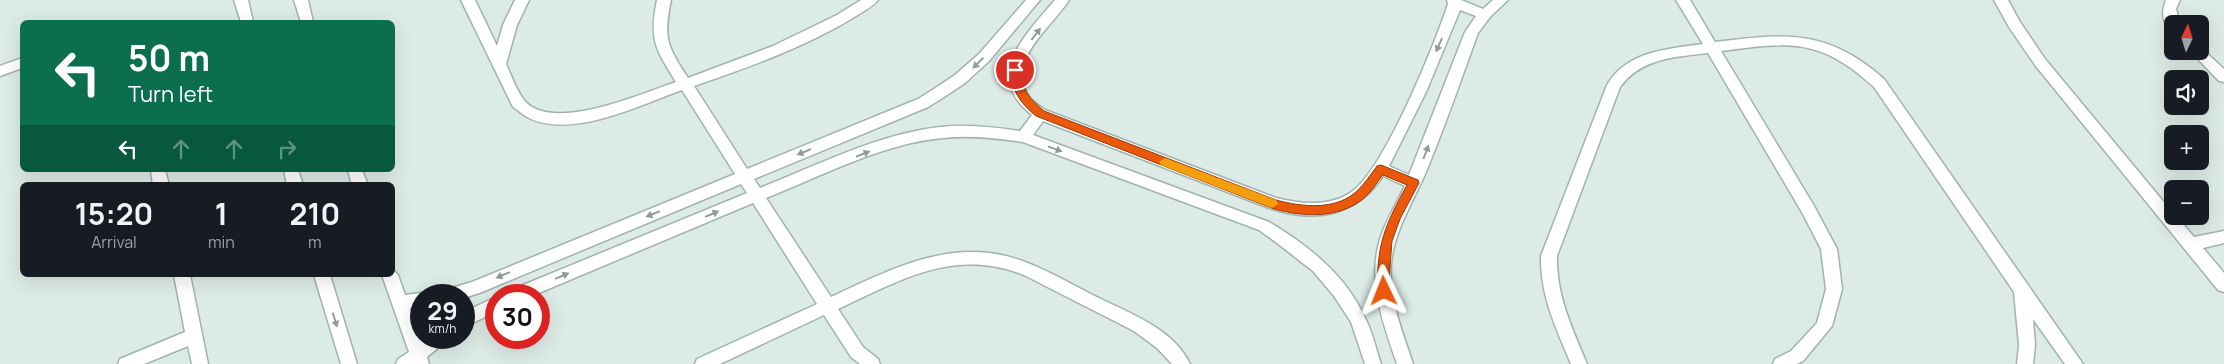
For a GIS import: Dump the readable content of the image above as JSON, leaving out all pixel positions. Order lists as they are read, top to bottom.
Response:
{
  "north": "top",
  "page": {
    "map_buttons": ["+", "−"],
    "turn": ["50 m", "Turn left"],
    "eta": [
      "15:20",
      "Arrival",
      "1",
      "min",
      "210",
      "m"
    ],
    "speed": "29 km/h",
    "limit": "30"
  }
}
